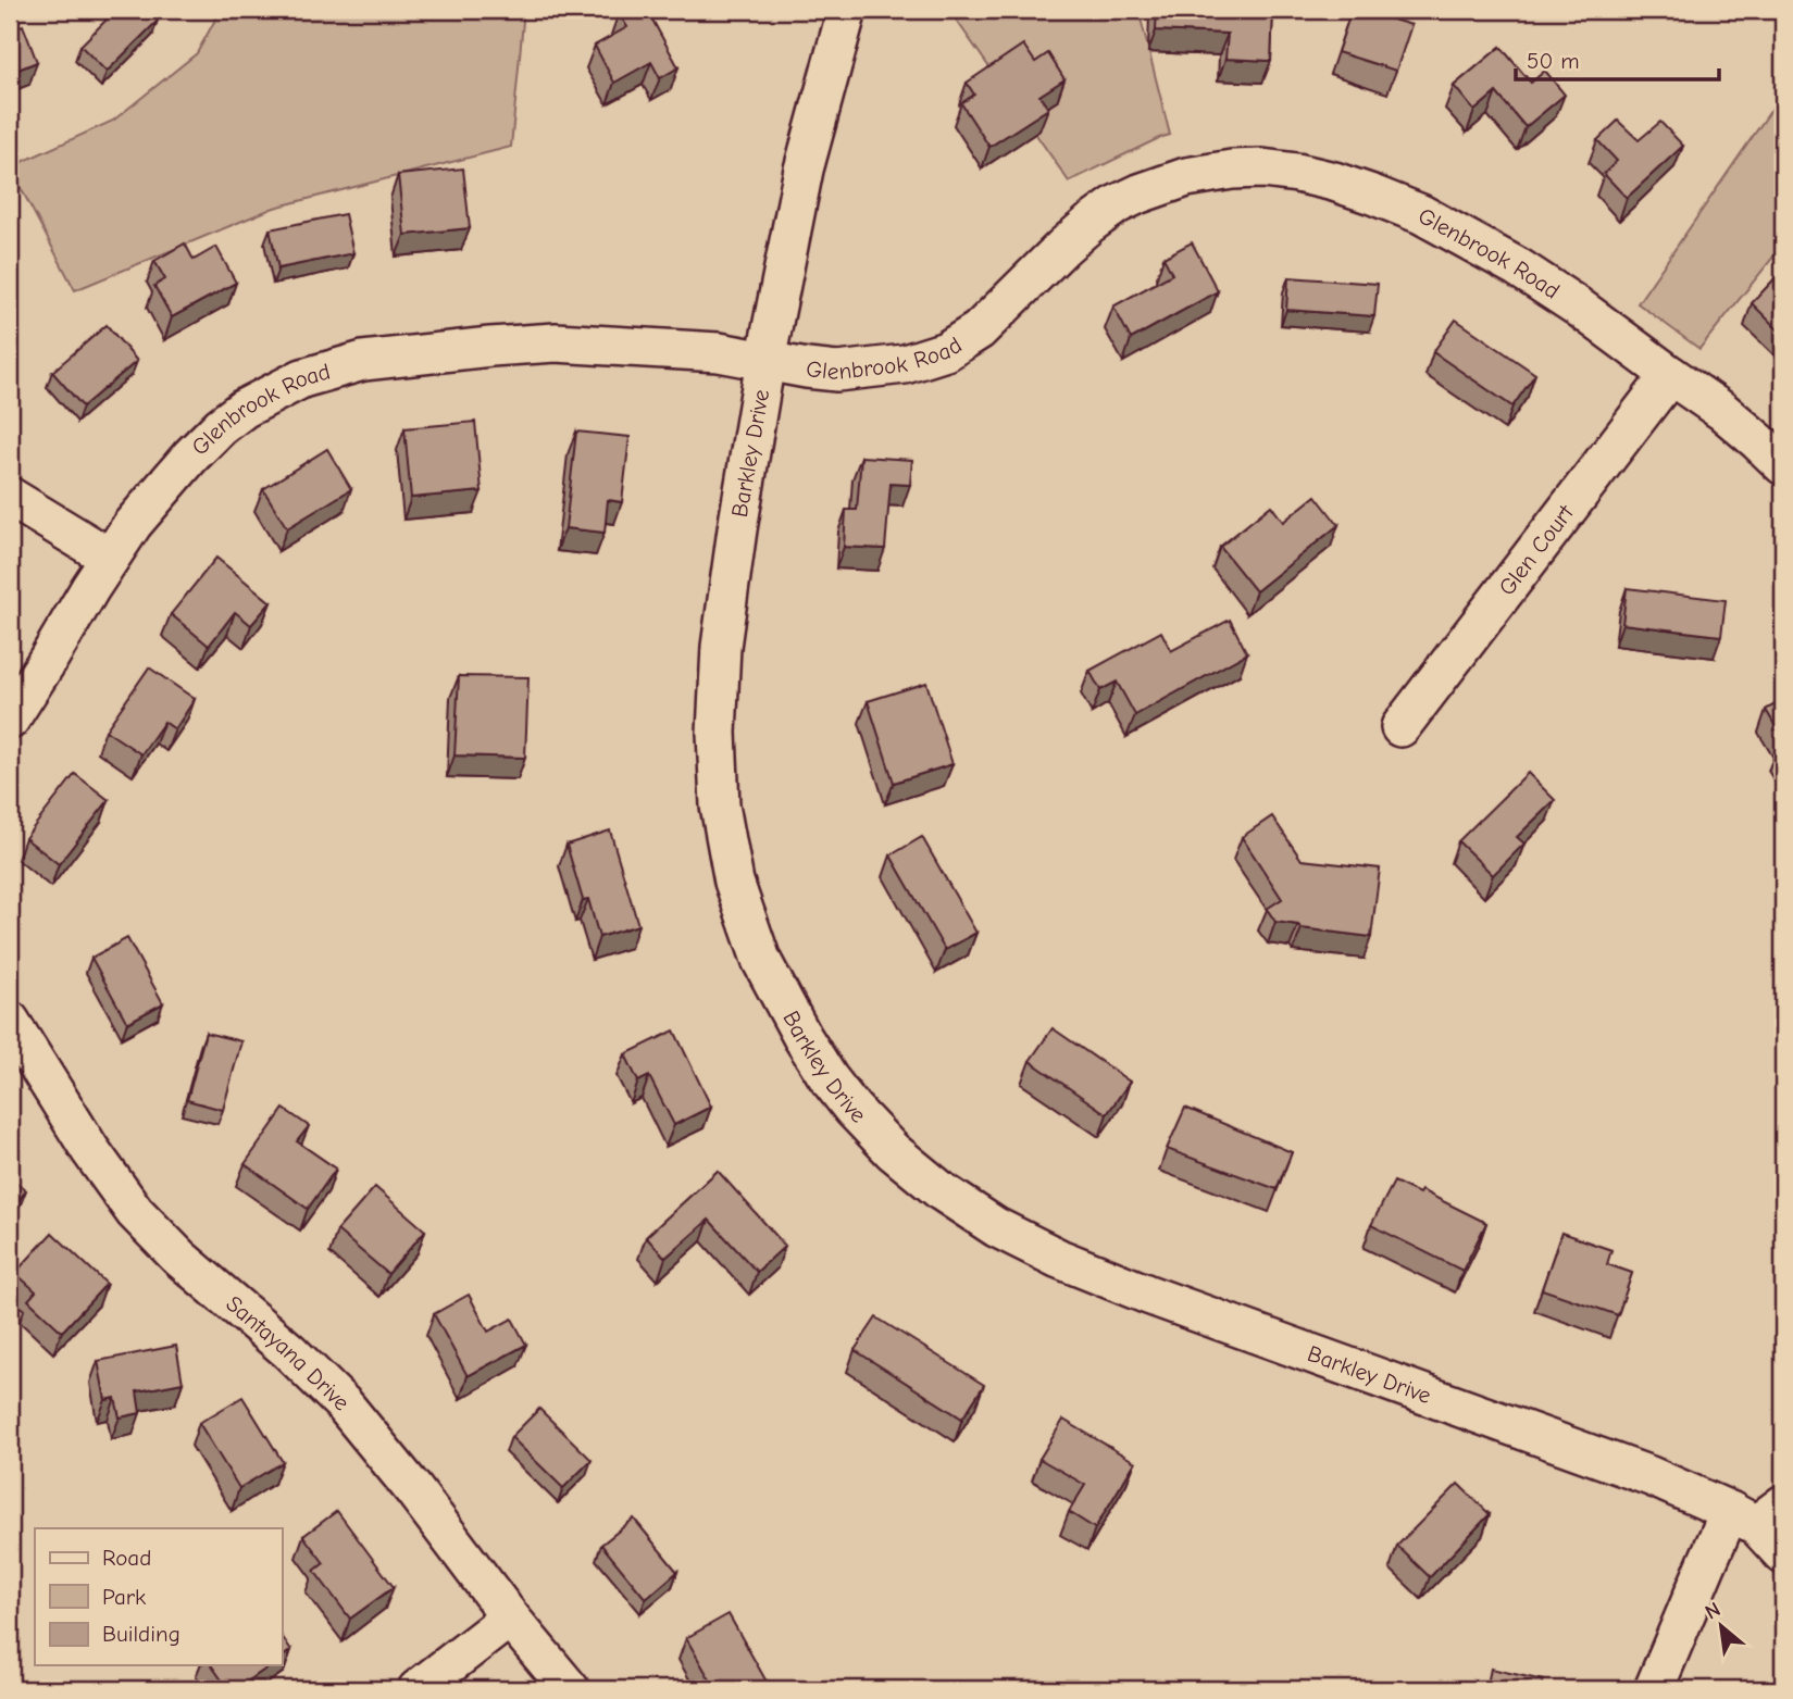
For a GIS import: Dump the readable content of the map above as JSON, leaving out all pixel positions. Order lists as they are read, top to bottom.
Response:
{
  "streets": {
    "street": [
      "Glenbrook Road",
      "Barkley Drive",
      "Glen Court",
      "Santayana Drive"
    ]
  },
  "crossings": [
    ["Glenbrook Road", "Barkley Drive"],
    ["Glenbrook Road", "Glen Court"]
  ],
  "legend": ["Road", "Park", "Building"],
  "scale_bar": "50 m",
  "north": "top left"
}
